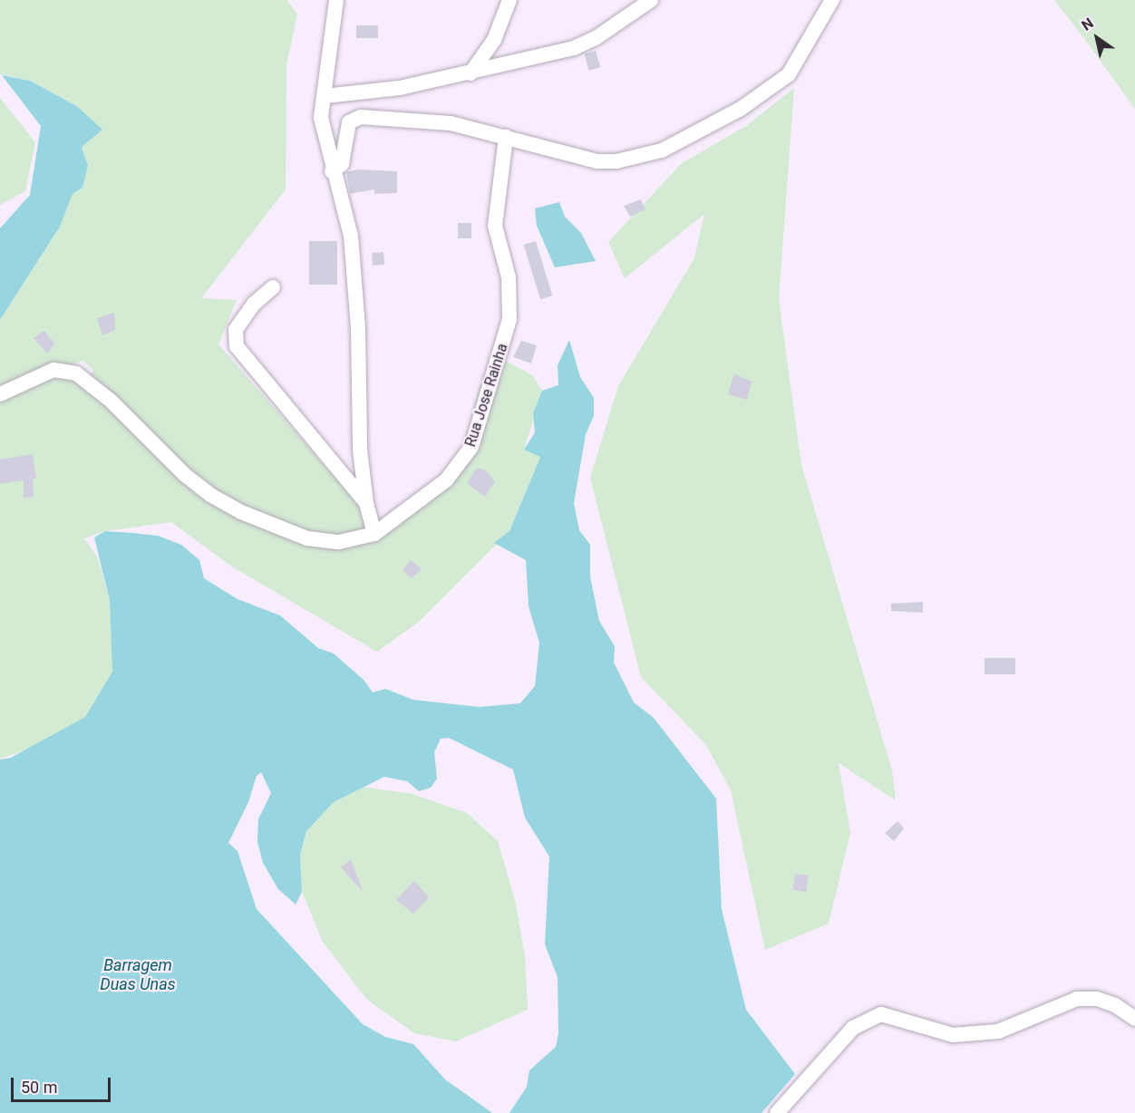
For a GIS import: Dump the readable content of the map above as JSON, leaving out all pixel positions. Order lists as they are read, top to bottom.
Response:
{
  "streets": {
    "street": ["Rua Jose Rainha"]
  },
  "water": ["Barragem Duas Unas"],
  "scale_bar": "50 m",
  "north": "top left"
}
